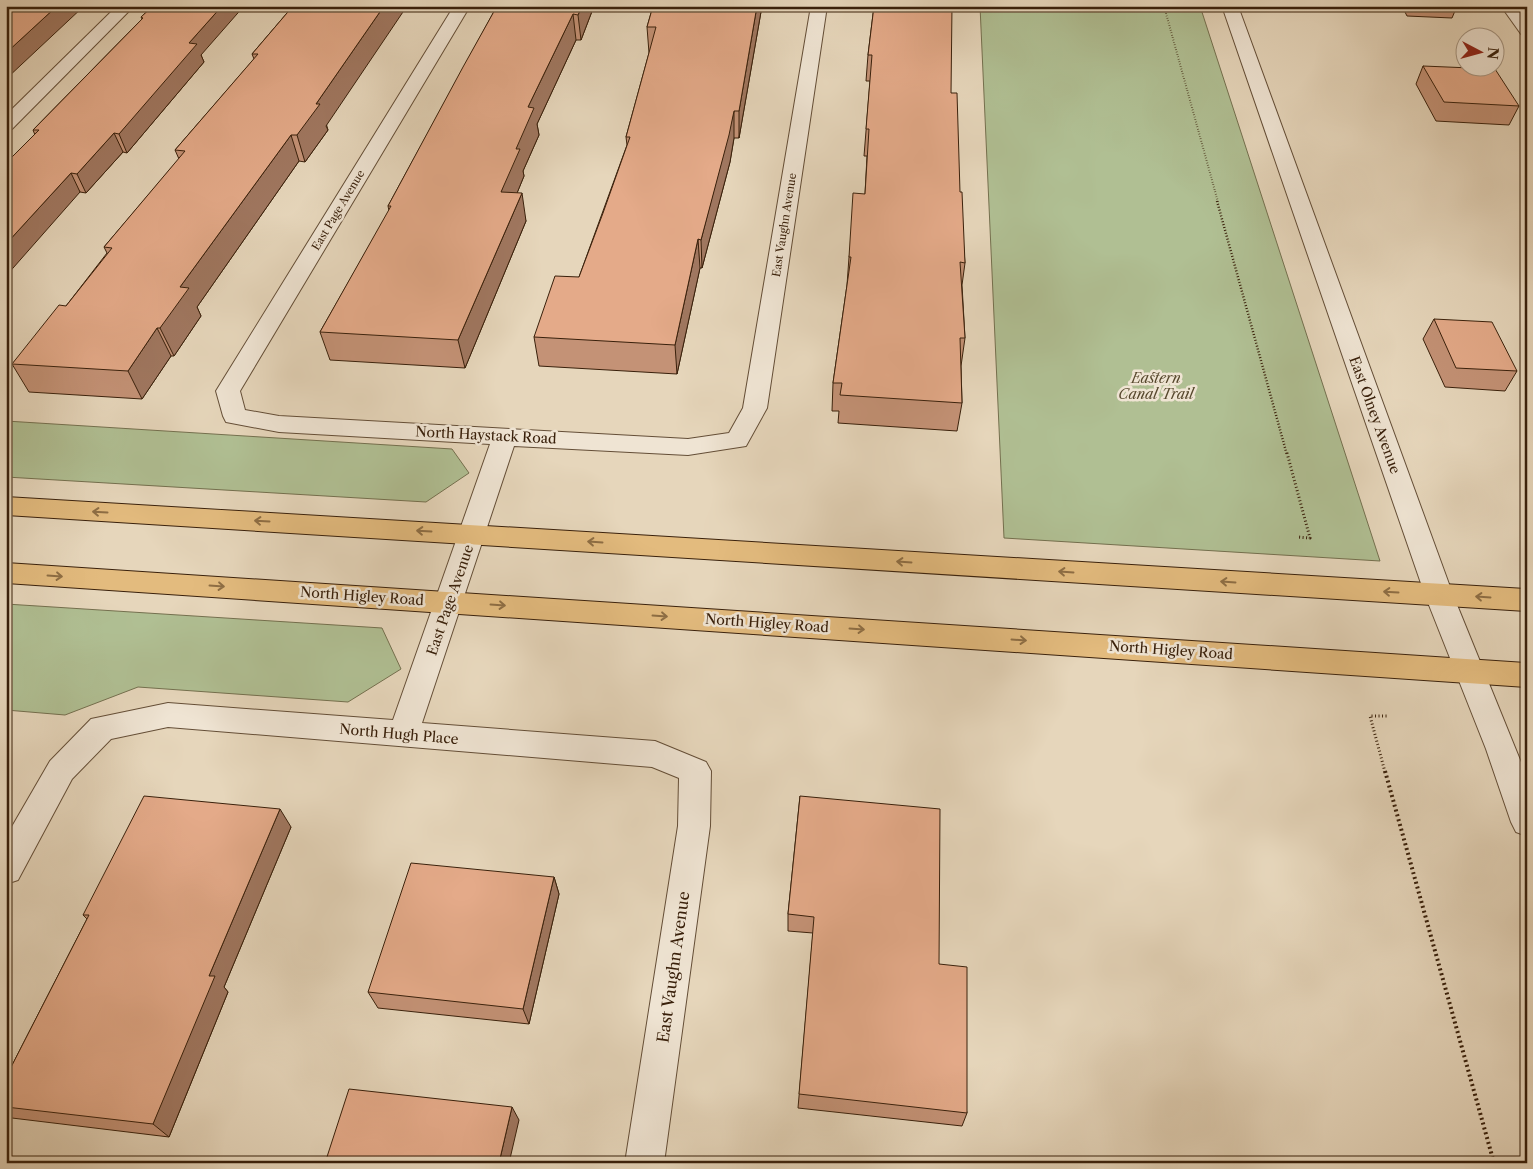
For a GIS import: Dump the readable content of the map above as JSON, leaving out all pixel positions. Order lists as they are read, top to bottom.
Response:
{
  "streets": {
    "main road": ["North Higley Road"],
    "street": [
      "East Page Avenue",
      "East Vaughn Avenue",
      "East Olney Avenue",
      "North Haystack Road",
      "North Hugh Place"
    ]
  },
  "crossings": [
    ["East Page Avenue", "North Haystack Road"],
    ["East Page Avenue", "North Higley Road"],
    ["East Page Avenue", "North Hugh Place"],
    ["East Vaughn Avenue", "North Haystack Road"],
    ["East Vaughn Avenue", "North Hugh Place"],
    ["East Olney Avenue", "North Higley Road"]
  ],
  "parks": ["Eastern Canal Trail"],
  "north": "right"
}
